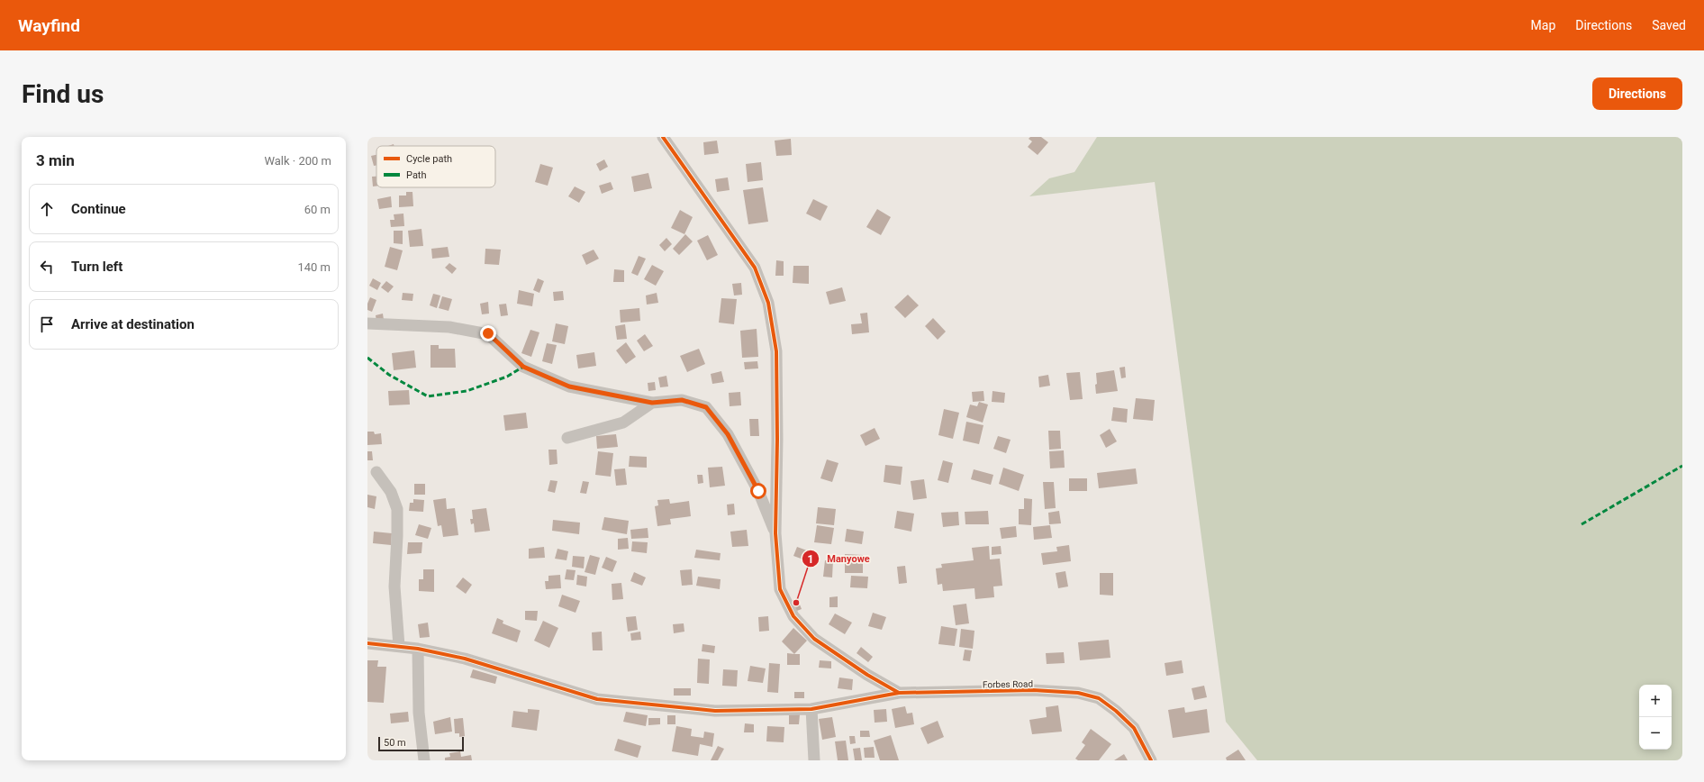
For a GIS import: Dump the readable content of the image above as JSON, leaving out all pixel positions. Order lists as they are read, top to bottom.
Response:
{
  "streets": {
    "street": ["Forbes Road"]
  },
  "places": ["Manyowe"],
  "legend": ["Cycle path", "Path"],
  "scale_bar": "50 m",
  "page": {
    "header": "Wayfind",
    "nav": ["Map", "Directions", "Saved"],
    "buttons": "Directions",
    "title": "Find us",
    "heading": ["3 min", "Walk · 200 m"],
    "list": [
      ["Continue", "60 m"],
      ["Turn left", "140 m"],
      "Arrive at destination"
    ],
    "map_buttons": ["+", "−"],
    "scale": "50 m"
  }
}
